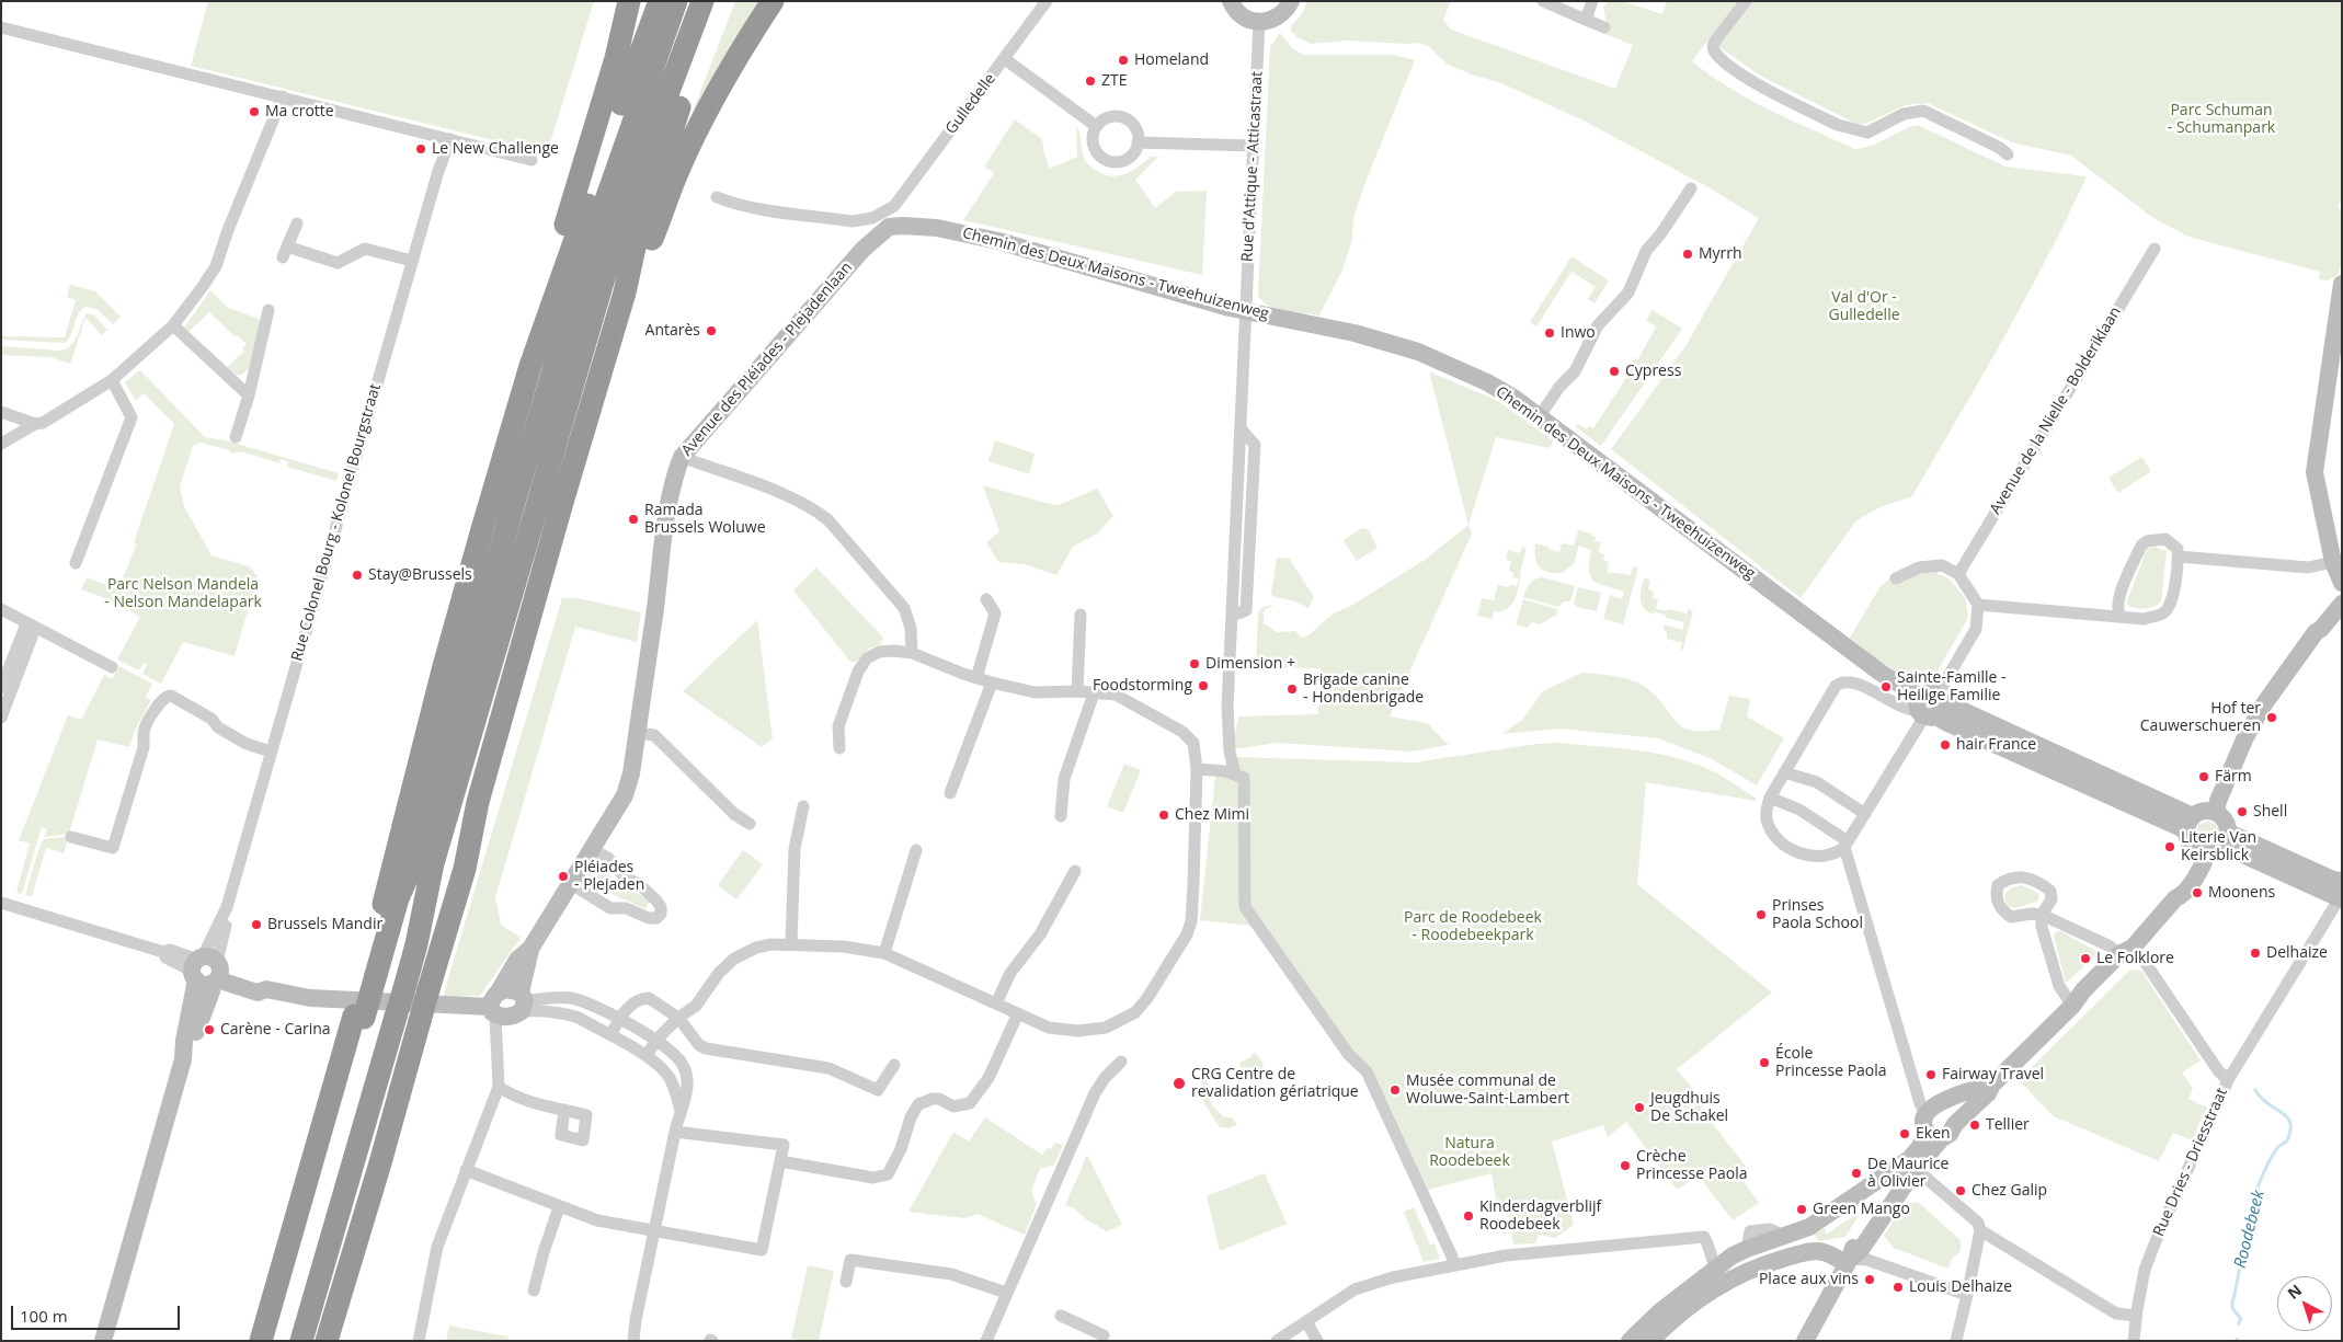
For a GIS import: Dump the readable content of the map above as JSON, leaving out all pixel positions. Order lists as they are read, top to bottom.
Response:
{
  "streets": {
    "street": [
      "Gulledelle",
      "Rue d'Attique - Atticastraat",
      "Chemin des Deux Maisons - Tweehuizenweg",
      "Avenue des Pléiades - Plejadenlaan",
      "Avenue de la Nielle - Bolderiklaan",
      "Rue Colonel Bourg - Kolonel Bourgstraat",
      "Rue Dries - Driesstraat"
    ]
  },
  "crossings": [
    ["Rue d'Attique - Atticastraat", "Chemin des Deux Maisons - Tweehuizenweg"],
    ["Chemin des Deux Maisons - Tweehuizenweg", "Avenue des Pléiades - Plejadenlaan"]
  ],
  "water": ["Roodebeek"],
  "parks": [
    "Parc Schuman - Schumanpark",
    "Val d'Or - Gulledelle",
    "Parc Nelson Mandela - Nelson Mandelapark",
    "Parc de Roodebeek - Roodebeekpark",
    "Natura Roodebeek"
  ],
  "places": [
    "Homeland",
    "ZTE",
    "Ma crotte",
    "Le New Challenge",
    "Myrrh",
    "Antarès",
    "Inwo",
    "Cypress",
    "Ramada Brussels Woluwe",
    "Stay@Brussels",
    "Dimension +",
    "Foodstorming",
    "Sainte-Famille - Heilige Familie",
    "Brigade canine - Hondenbrigade",
    "Hof ter Cauwerschueren",
    "hair France",
    "Färm",
    "Shell",
    "Chez Mimi",
    "Literie Van Keirsblick",
    "Pléiades - Plejaden",
    "Moonens",
    "Prinses Paola School",
    "Brussels Mandir",
    "Delhaize",
    "Le Folklore",
    "Carène - Carina",
    "École Princesse Paola",
    "Fairway Travel",
    "CRG Centre de revalidation gériatrique",
    "Musée communal de Woluwe-Saint-Lambert",
    "Jeugdhuis De Schakel",
    "Tellier",
    "Eken",
    "Crèche Princesse Paola",
    "De Maurice à Olivier",
    "Chez Galip",
    "Green Mango",
    "Kinderdagverblijf Roodebeek",
    "Place aux vins",
    "Louis Delhaize"
  ],
  "scale_bar": "100 m",
  "north": "top left"
}
